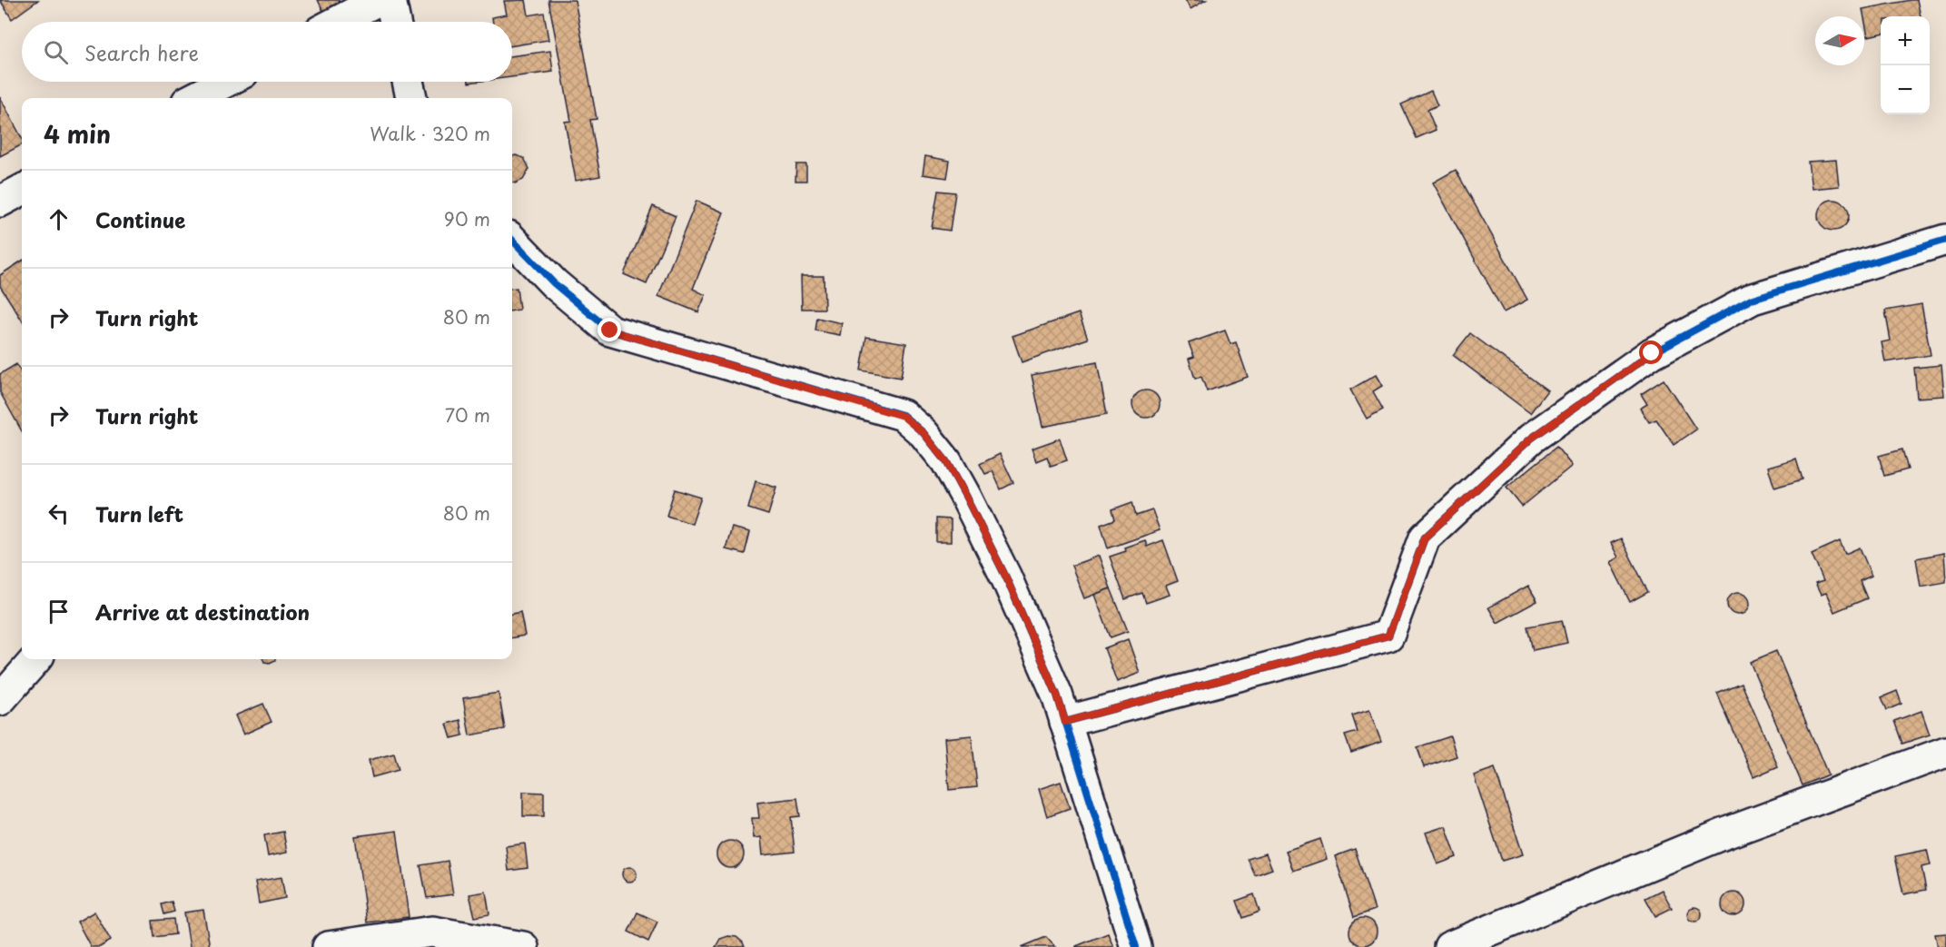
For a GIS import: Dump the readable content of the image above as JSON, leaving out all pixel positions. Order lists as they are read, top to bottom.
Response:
{
  "north": "right",
  "page": {
    "map_buttons": ["+", "−"],
    "search": "Search here",
    "heading": ["4 min", "Walk · 320 m"],
    "list": [
      ["Continue", "90 m"],
      ["Turn right", "80 m"],
      ["Turn right", "70 m"],
      ["Turn left", "80 m"],
      "Arrive at destination"
    ]
  }
}
